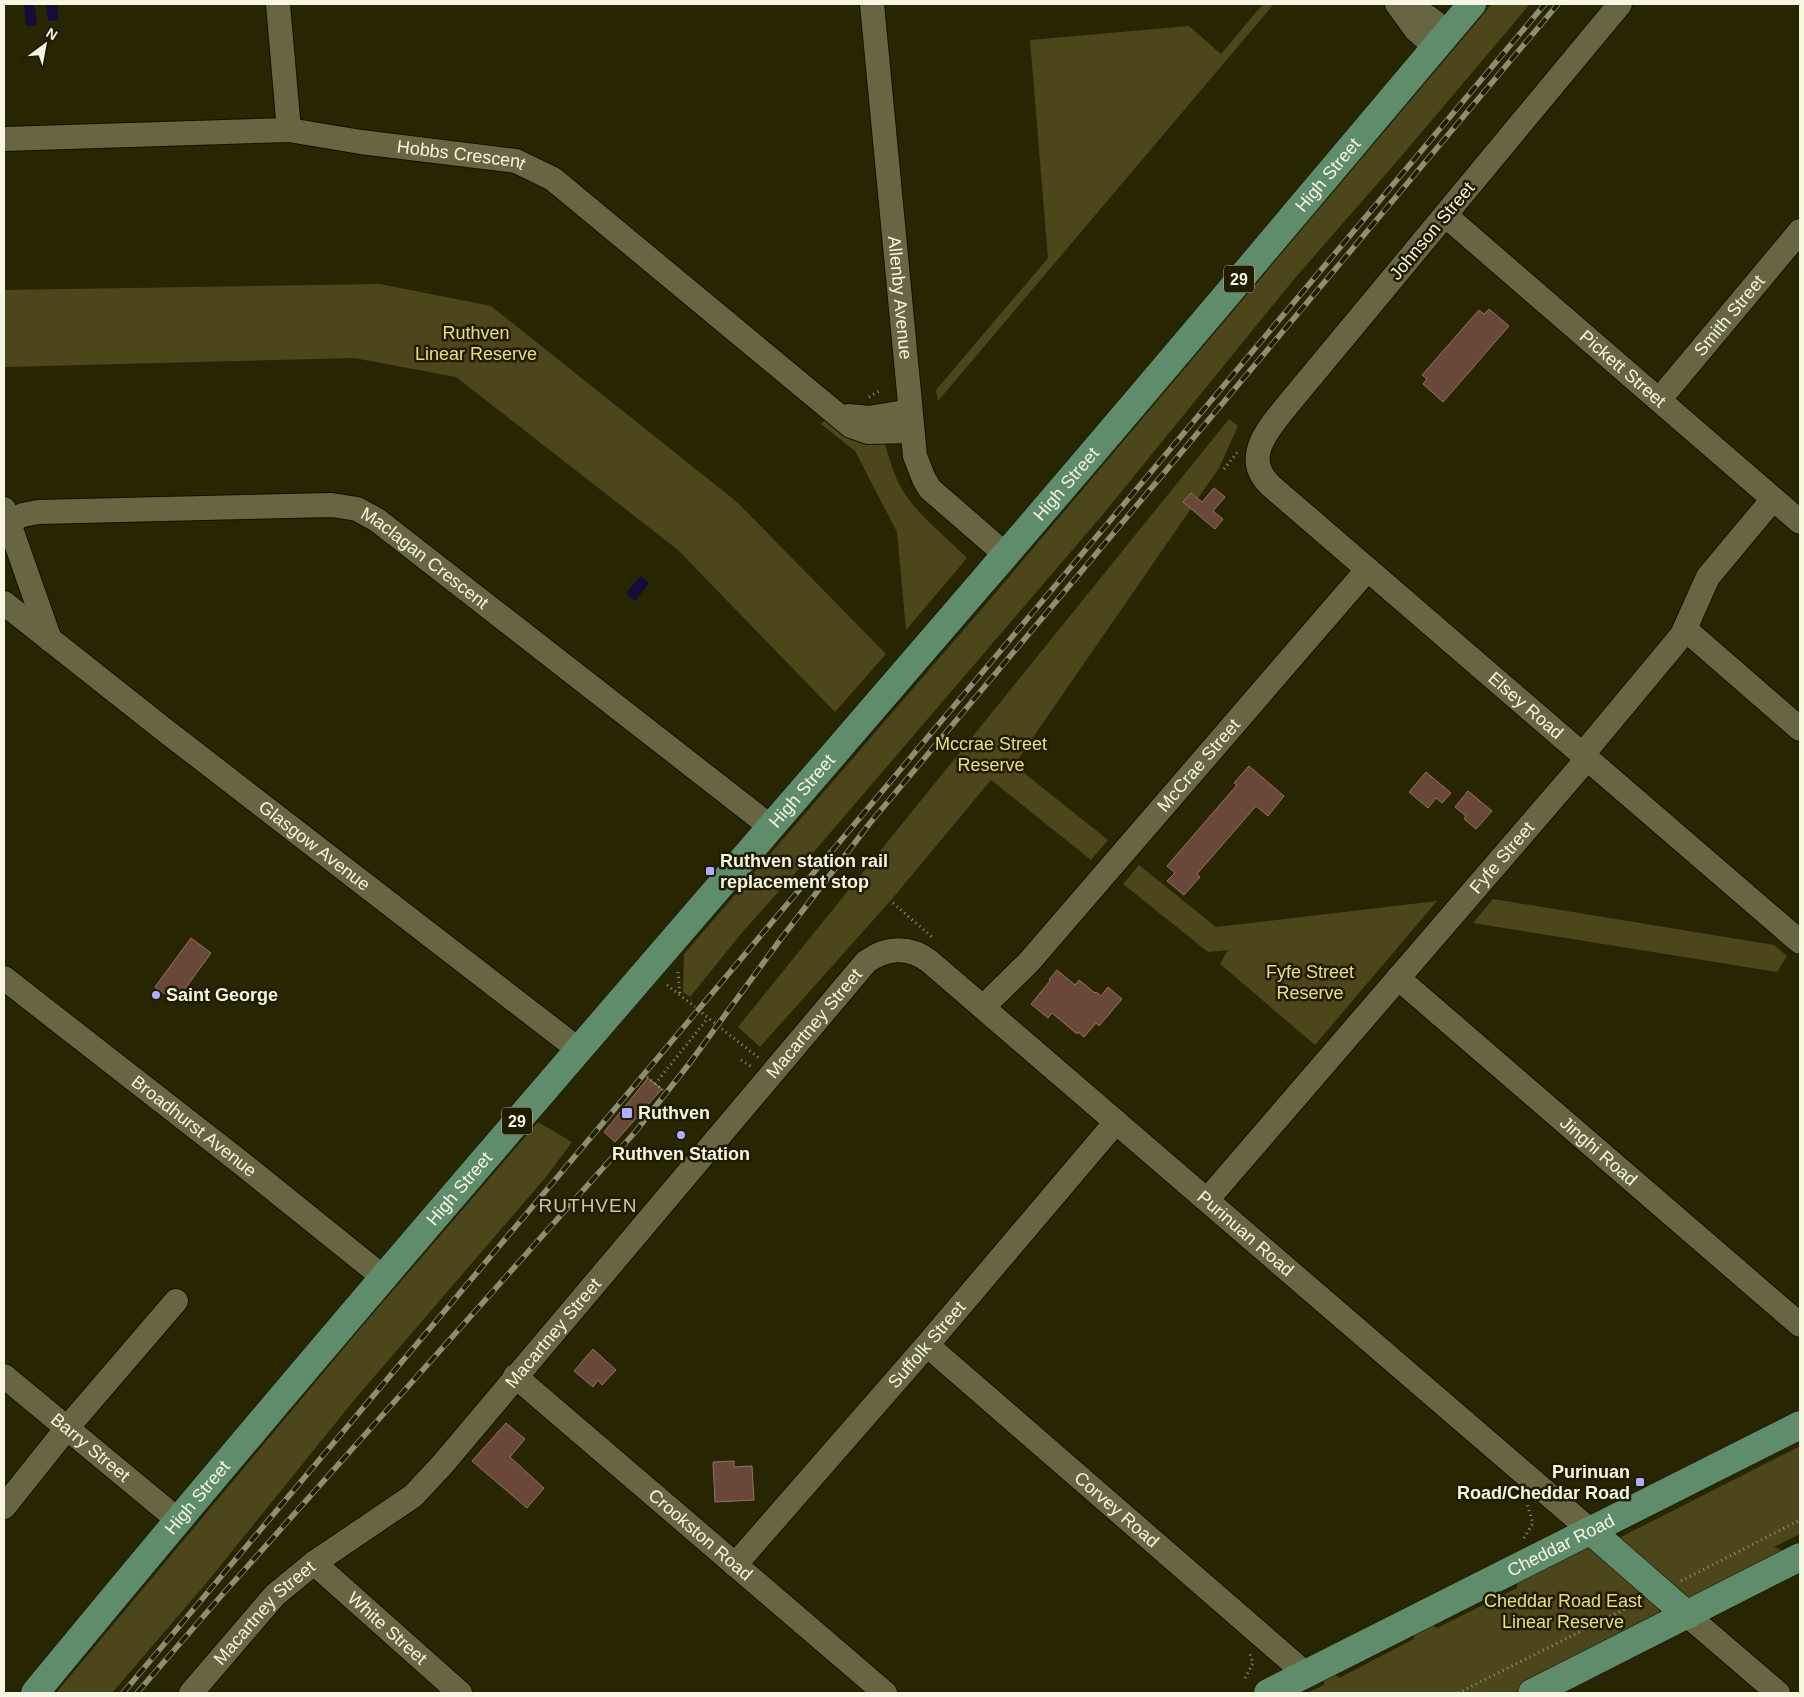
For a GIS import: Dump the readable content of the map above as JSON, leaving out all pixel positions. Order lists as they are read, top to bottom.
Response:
{
  "streets": {
    "main road": ["High Street", "29", "Cheddar Road"],
    "street": [
      "Hobbs Crescent",
      "Johnson Street",
      "Allenby Avenue",
      "Smith Street",
      "Pickett Street",
      "Maclagan Crescent",
      "Elsey Road",
      "McCrae Street",
      "Glasgow Avenue",
      "Fyfe Street",
      "Macartney Street",
      "Broadhurst Avenue",
      "Jinghi Road",
      "Purinuan Road",
      "Suffolk Street",
      "Barry Street",
      "Corvey Road",
      "Crookston Road",
      "White Street"
    ]
  },
  "crossings": [
    ["Hobbs Crescent", "Allenby Avenue"],
    ["High Street", "Allenby Avenue"],
    ["High Street", "Maclagan Crescent"],
    ["High Street", "Glasgow Avenue"],
    ["High Street", "Broadhurst Avenue"],
    ["High Street", "Barry Street"],
    ["Johnson Street", "Pickett Street"],
    ["Johnson Street", "Elsey Road"],
    ["Smith Street", "Pickett Street"],
    ["Pickett Street", "Fyfe Street"],
    ["Elsey Road", "McCrae Street"],
    ["Elsey Road", "Fyfe Street"],
    ["McCrae Street", "Purinuan Road"],
    ["Fyfe Street", "Jinghi Road"],
    ["Fyfe Street", "Purinuan Road"],
    ["Macartney Street", "Purinuan Road"],
    ["Macartney Street", "Crookston Road"],
    ["Macartney Street", "White Street"],
    ["Purinuan Road", "Suffolk Street"],
    ["Purinuan Road", "Cheddar Road"],
    ["Suffolk Street", "Corvey Road"],
    ["Suffolk Street", "Crookston Road"],
    ["Corvey Road", "Cheddar Road"]
  ],
  "districts": ["RUTHVEN"],
  "parks": [
    "Ruthven Linear Reserve",
    "Mccrae Street Reserve",
    "Fyfe Street Reserve",
    "Cheddar Road East Linear Reserve"
  ],
  "places": {
    "transit": ["Ruthven station rail replacement stop", "Ruthven", "Purinuan Road/Cheddar Road"],
    "other": ["Saint George", "Ruthven Station"]
  },
  "north": "top right"
}
